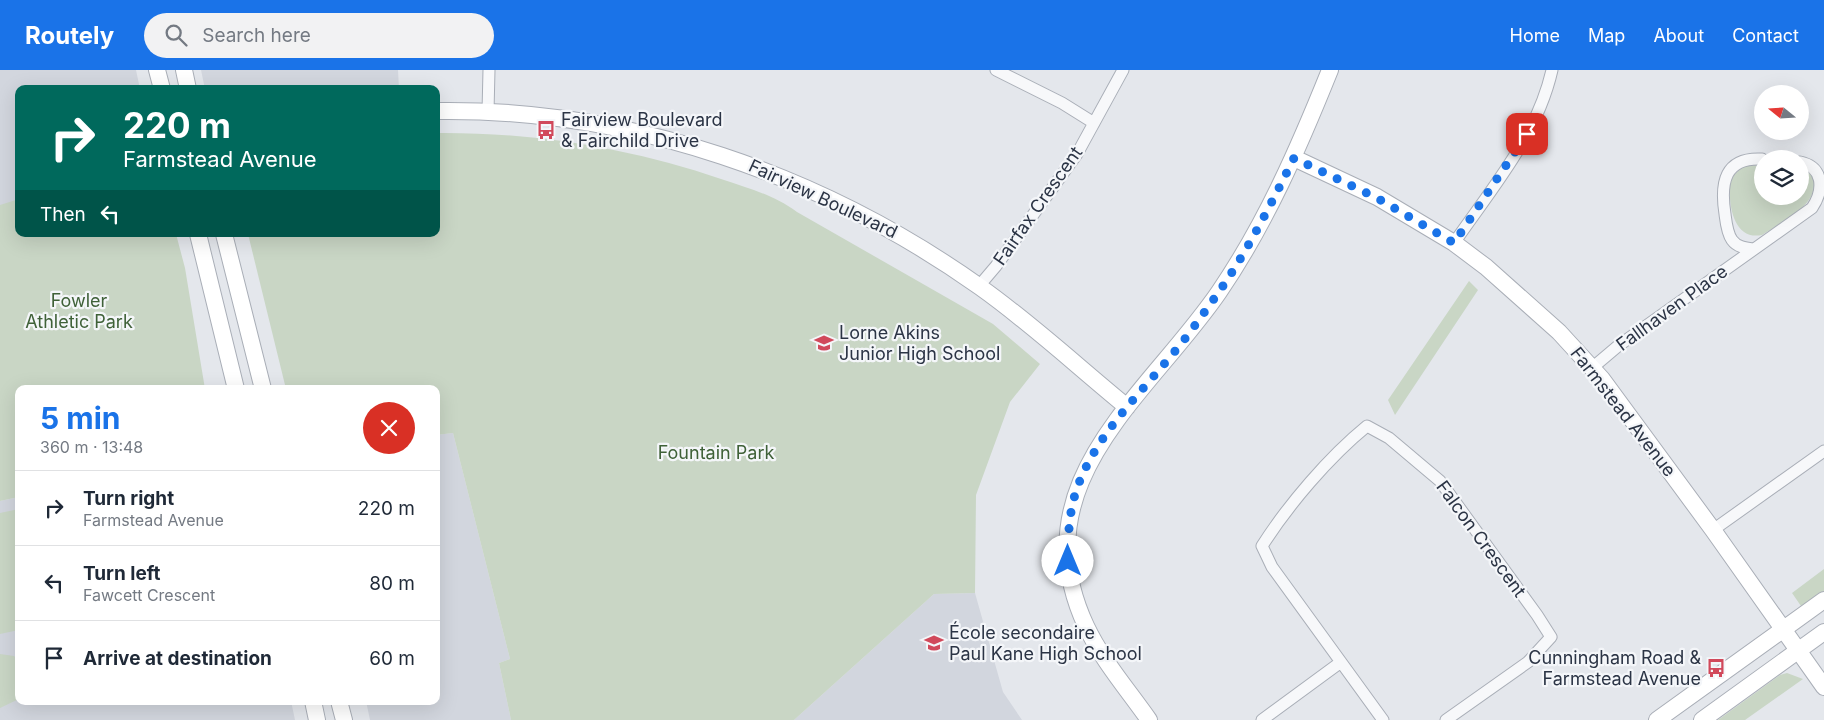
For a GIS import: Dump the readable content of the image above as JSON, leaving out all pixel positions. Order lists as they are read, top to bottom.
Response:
{
  "streets": {
    "street": [
      "Fairview Boulevard",
      "Fairfax Crescent",
      "Fallhaven Place",
      "Farmstead Avenue",
      "Falcon Crescent"
    ]
  },
  "crossings": [
    ["Fairview Boulevard", "Fairfax Crescent"],
    ["Fallhaven Place", "Farmstead Avenue"]
  ],
  "parks": ["Fowler Athletic Park", "Fountain Park"],
  "places": {
    "bus stop": ["Fairview Boulevard & Fairchild Drive", "Cunningham Road & Farmstead Avenue"],
    "school or university": ["Lorne Akins Junior High School", "École secondaire Paul Kane High School"]
  },
  "north": "left",
  "page": {
    "header": "Routely",
    "search": "Search here",
    "nav": [
      "Home",
      "Map",
      "About",
      "Contact"
    ],
    "turn": ["220 m", "Farmstead Avenue"],
    "then": "Then",
    "heading": ["5 min", "360 m · 13:48"],
    "list": [
      {
        "name": "Turn right",
        "note": "Farmstead Avenue",
        "value": "220 m"
      },
      {
        "name": "Turn left",
        "note": "Fawcett Crescent",
        "value": "80 m"
      },
      {
        "name": "Arrive at destination",
        "value": "60 m"
      }
    ]
  }
}
